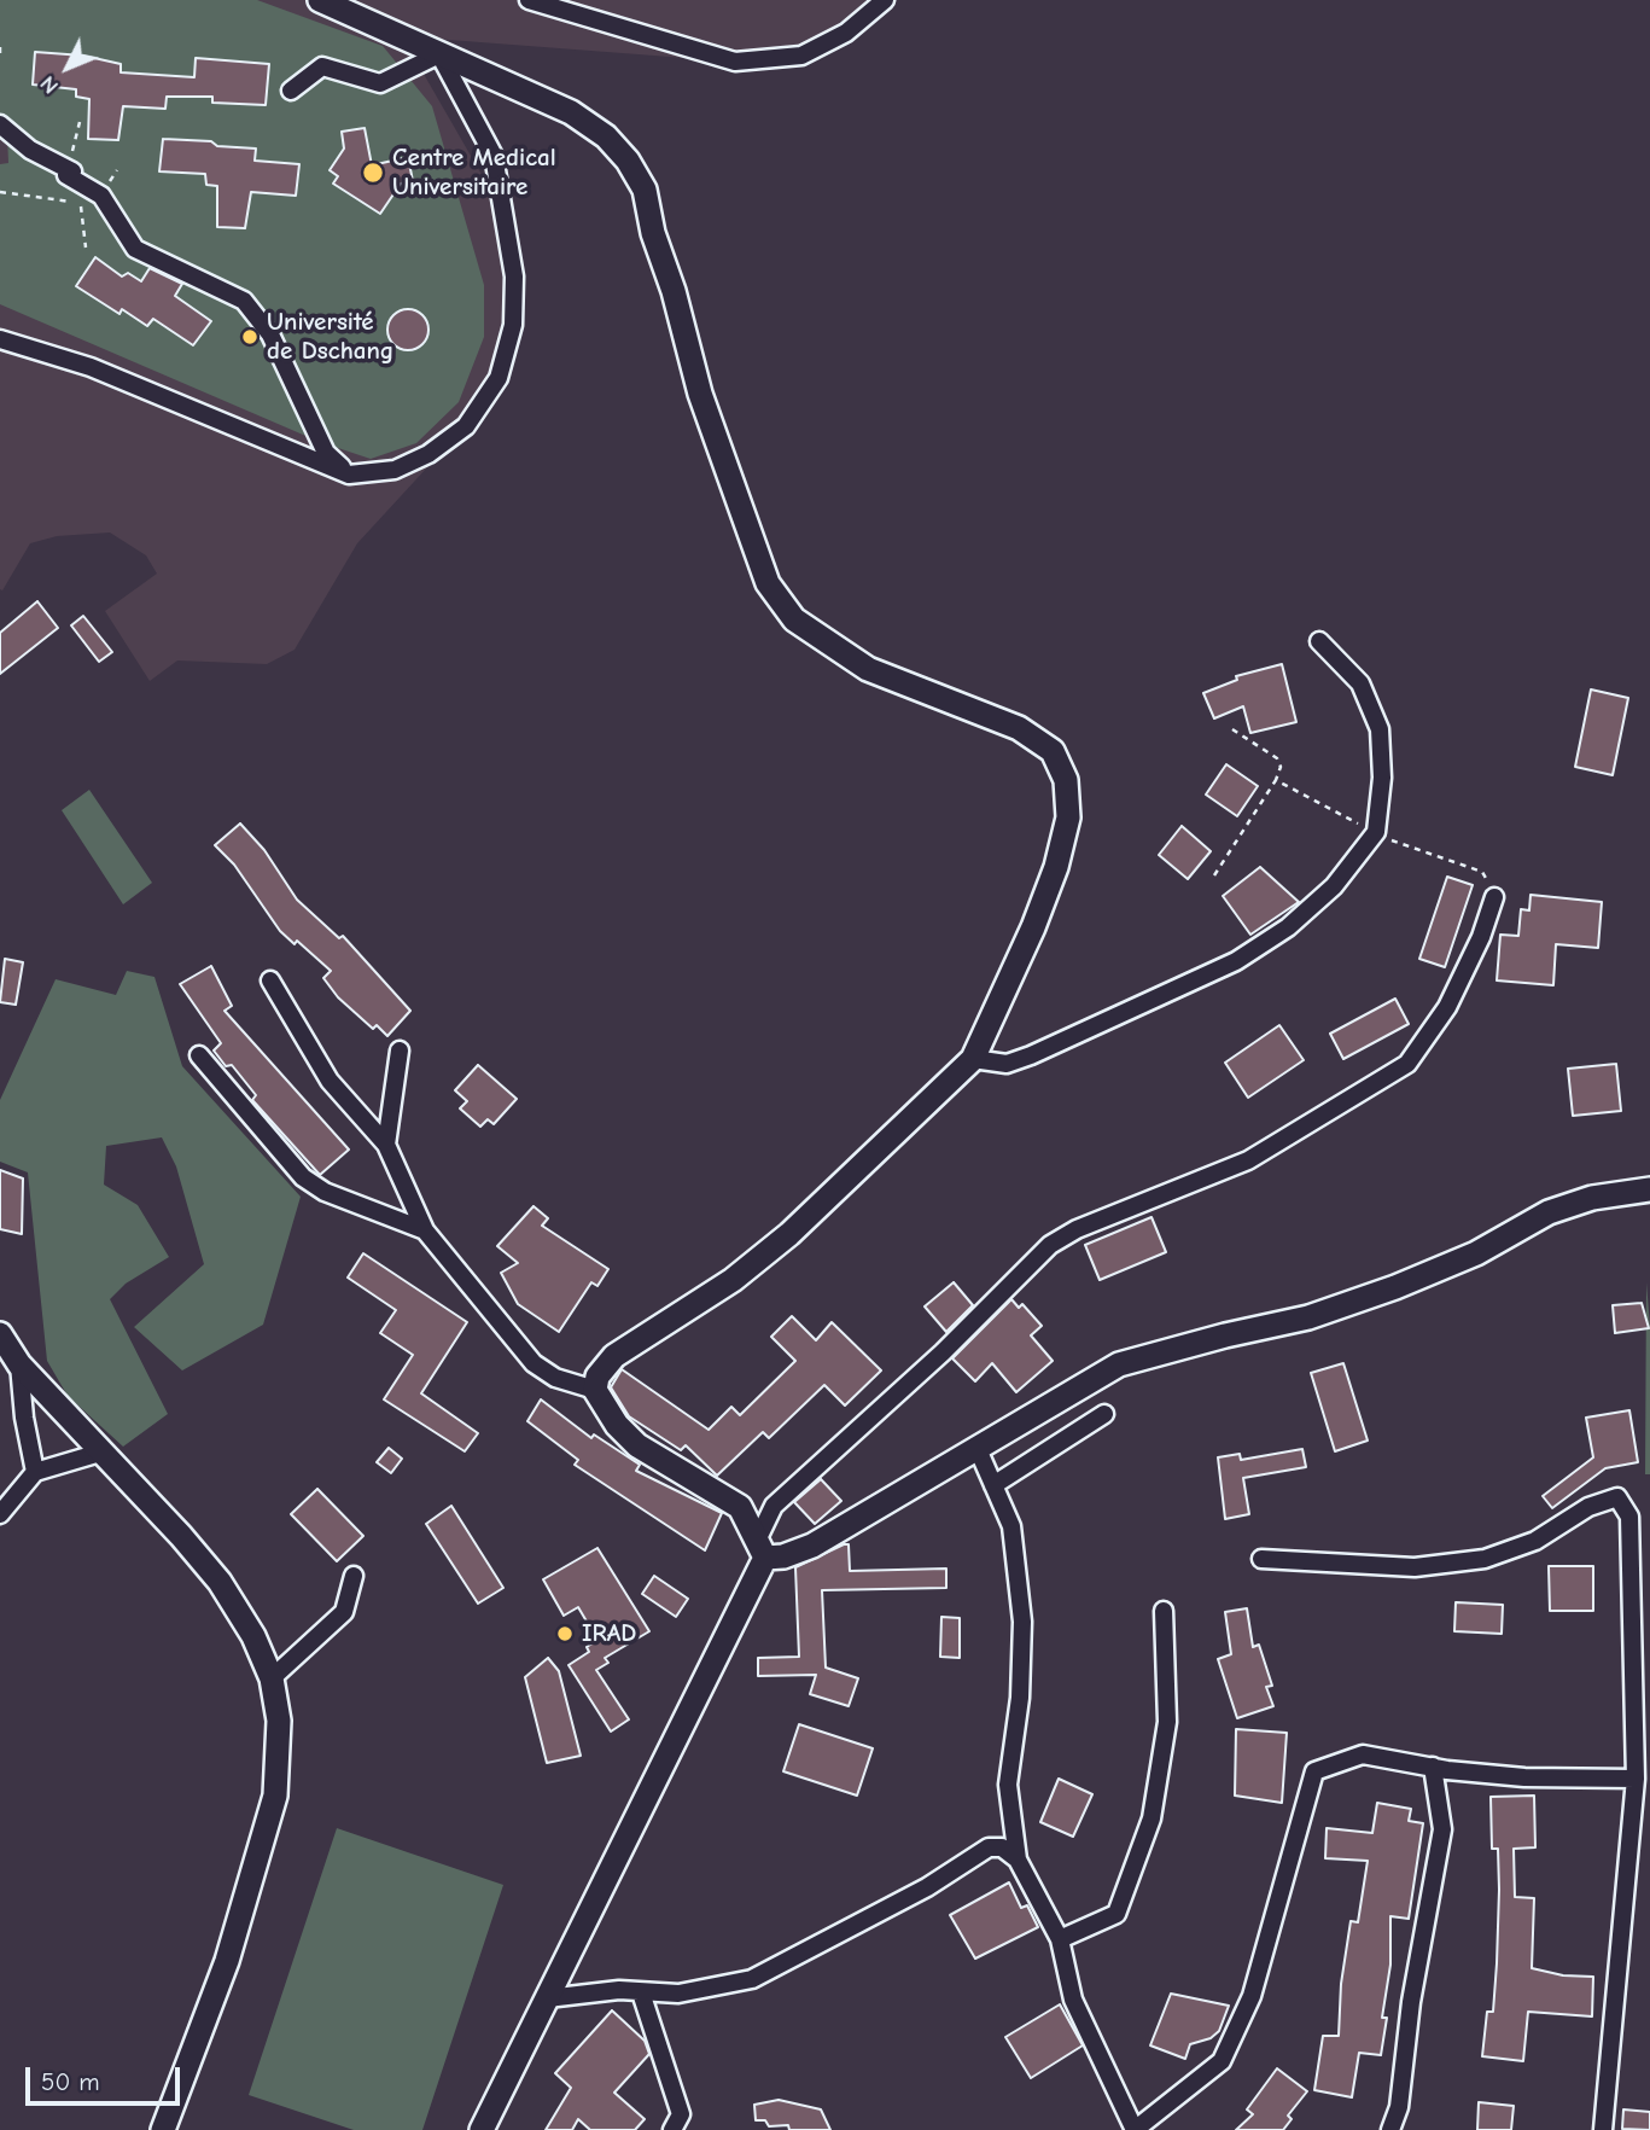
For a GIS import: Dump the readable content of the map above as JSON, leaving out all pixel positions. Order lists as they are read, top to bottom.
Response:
{
  "places": ["Centre Medical Universitaire", "Université de Dschang", "IRAD"],
  "scale_bar": "50 m",
  "north": "bottom left"
}
